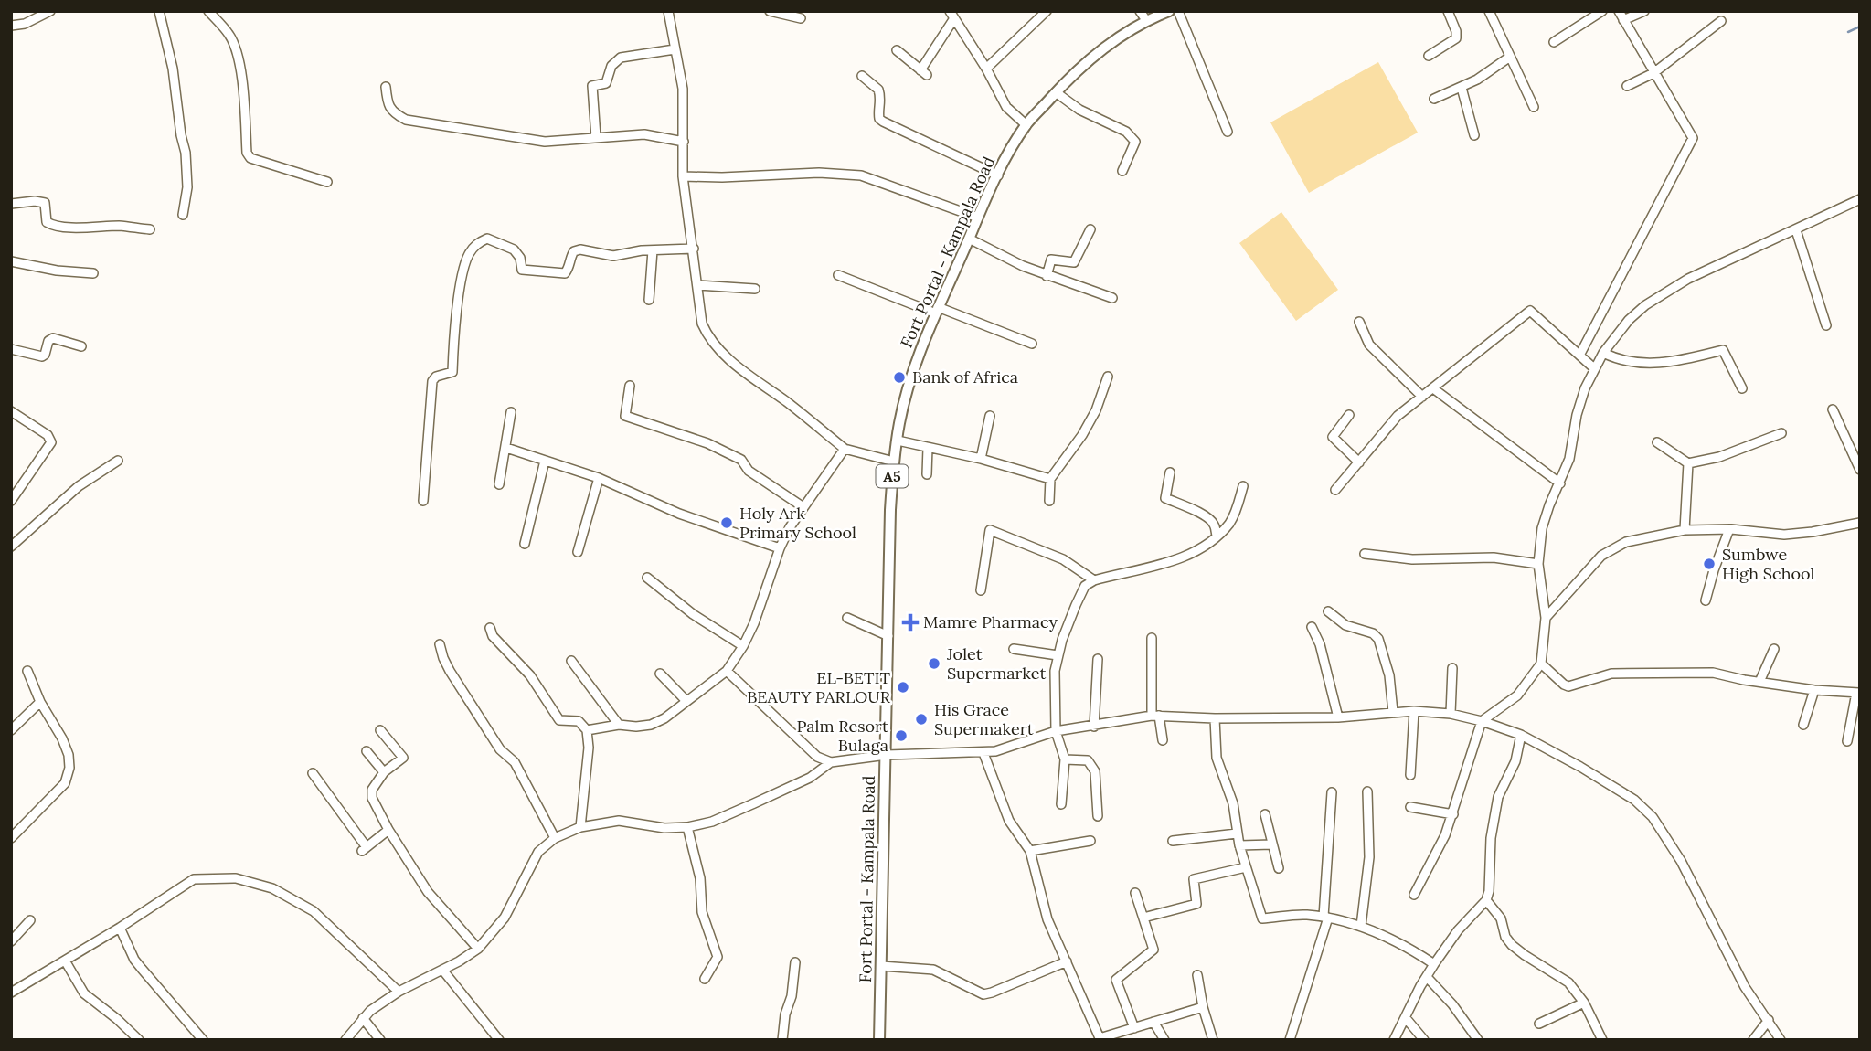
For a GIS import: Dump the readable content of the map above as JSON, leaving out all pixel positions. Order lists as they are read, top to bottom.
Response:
{
  "streets": {
    "main road": ["Fort Portal - Kampala Road", "A5"]
  },
  "places": {
    "other": [
      "Bank of Africa",
      "Holy Ark Primary School",
      "Sumbwe High School",
      "Jolet Supermarket",
      "EL-BETIT BEAUTY PARLOUR",
      "His Grace Supermakert",
      "Palm Resort Bulaga"
    ],
    "health": ["Mamre Pharmacy"]
  }
}
